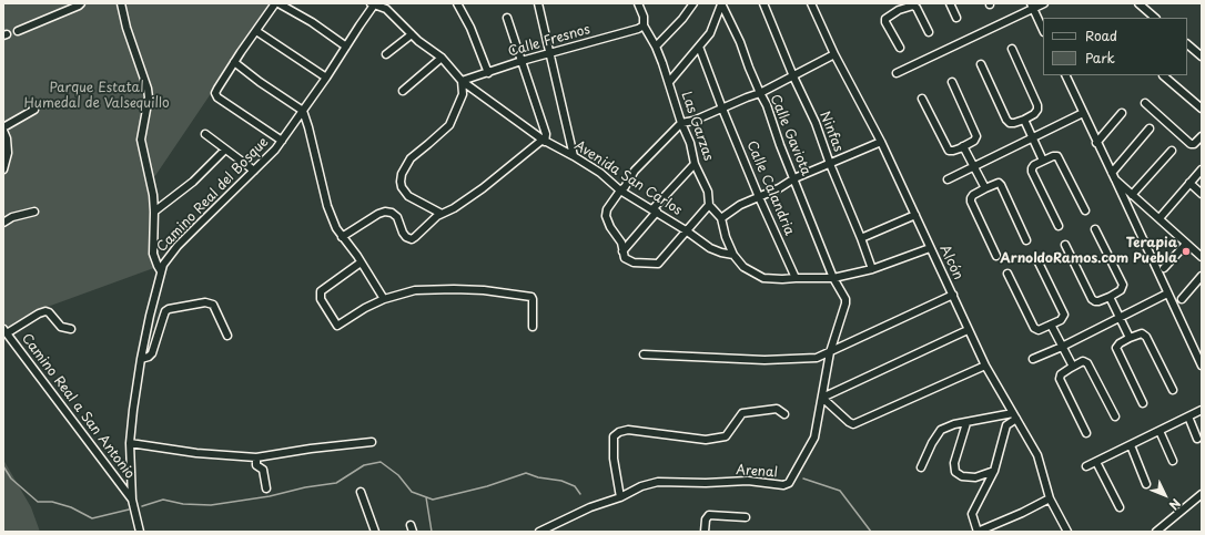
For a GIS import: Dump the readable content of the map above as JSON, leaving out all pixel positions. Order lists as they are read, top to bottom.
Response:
{
  "streets": {
    "street": [
      "Calle Fresnos",
      "Las Garzas",
      "Ninfas",
      "Calle Gaviota",
      "Avenida San Carlos",
      "Calle Calandria",
      "Camino Real del Bosque",
      "Alcón",
      "Camino Real a San Antonio",
      "Arenal"
    ]
  },
  "crossings": [
    ["Calle Fresnos", "Las Garzas"],
    ["Calle Fresnos", "Avenida San Carlos"],
    ["Las Garzas", "Avenida San Carlos"],
    ["Ninfas", "Avenida San Carlos"],
    ["Calle Gaviota", "Avenida San Carlos"],
    ["Calle Gaviota", "Arenal"],
    ["Avenida San Carlos", "Calle Calandria"],
    ["Avenida San Carlos", "Camino Real del Bosque"],
    ["Avenida San Carlos", "Alcón"],
    ["Avenida San Carlos", "Arenal"],
    ["Camino Real del Bosque", "Camino Real a San Antonio"]
  ],
  "parks": ["Parque Estatal Humedal de Valsequillo"],
  "places": ["Terapia ArnoldoRamos.com Puebla"],
  "legend": ["Road", "Park"],
  "north": "bottom right"
}
